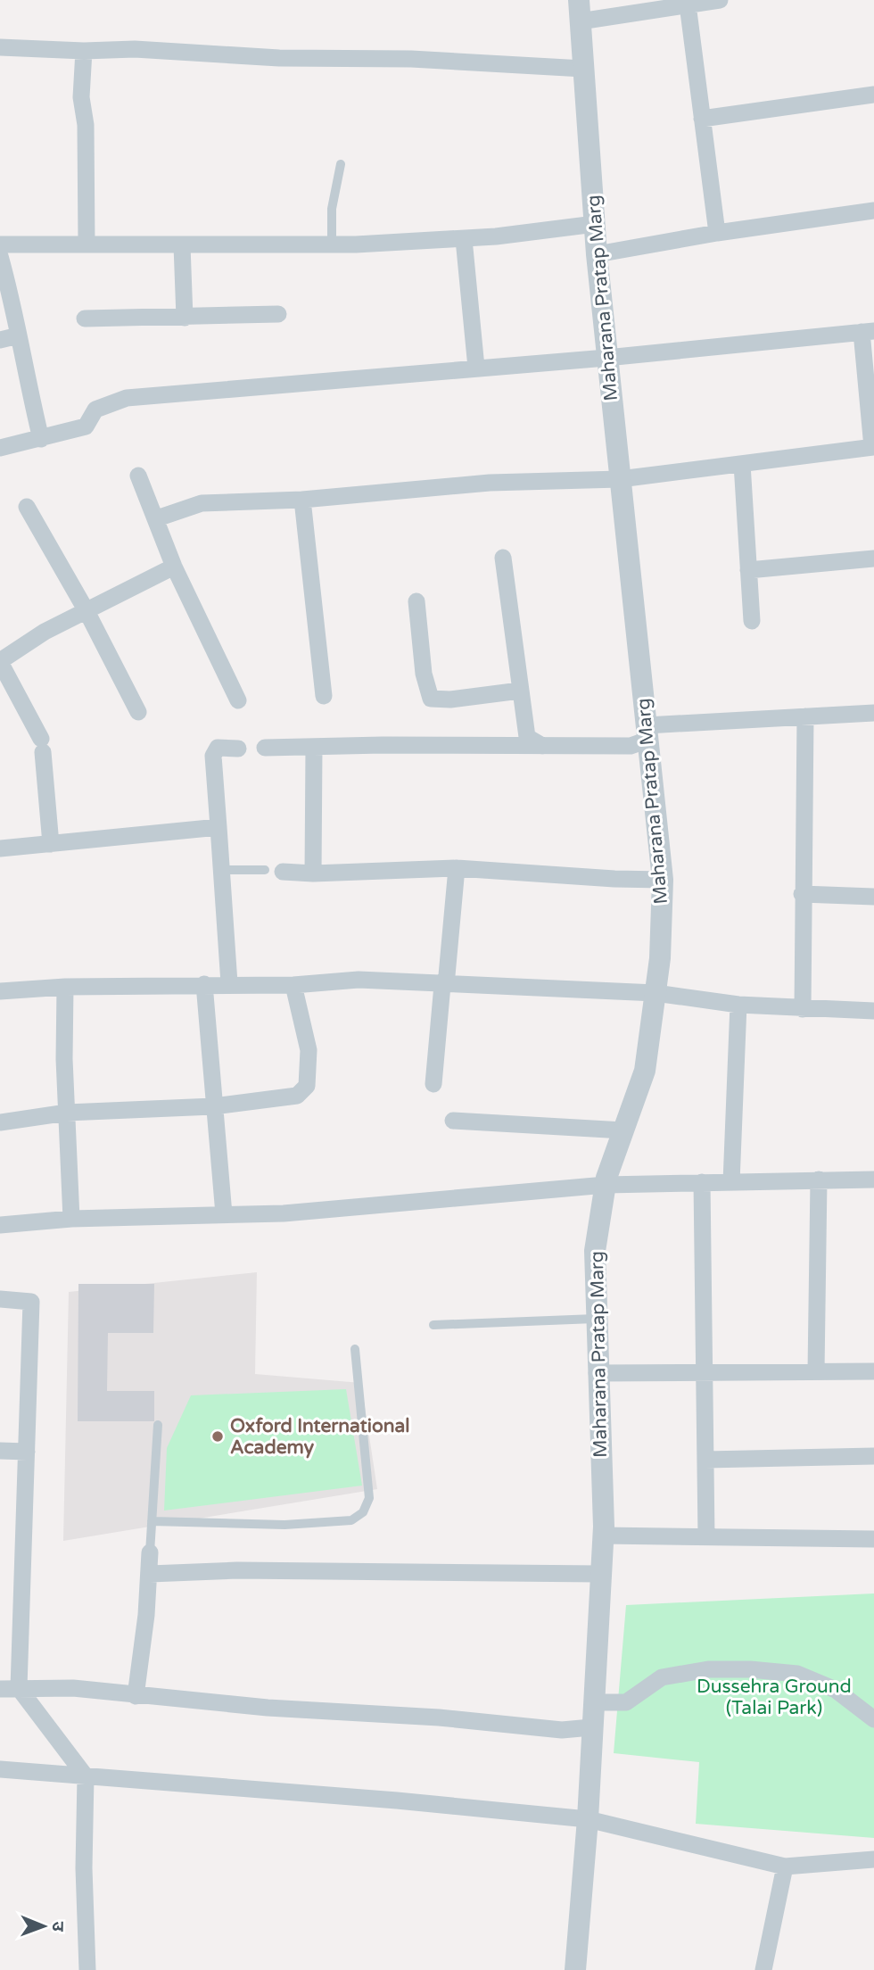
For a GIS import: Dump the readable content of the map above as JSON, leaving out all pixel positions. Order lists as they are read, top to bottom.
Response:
{
  "streets": {
    "street": ["Maharana Pratap Marg"]
  },
  "parks": ["Dussehra Ground (Talai Park)"],
  "places": ["Oxford International Academy"],
  "north": "right"
}
